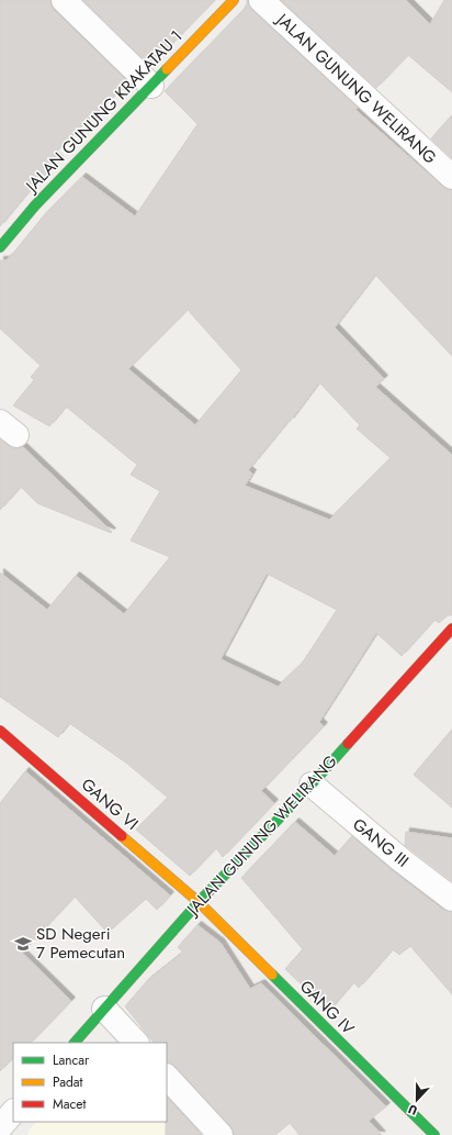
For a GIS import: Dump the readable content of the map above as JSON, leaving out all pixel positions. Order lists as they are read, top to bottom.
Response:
{
  "streets": {
    "street": [
      "JALAN GUNUNG WELIRANG",
      "JALAN GUNUNG KRAKATAU 1",
      "GANG VI",
      "GANG III",
      "GANG IV"
    ]
  },
  "crossings": [
    ["JALAN GUNUNG WELIRANG", "GANG VI"],
    ["JALAN GUNUNG WELIRANG", "GANG III"],
    ["JALAN GUNUNG WELIRANG", "GANG IV"],
    ["GANG VI", "GANG IV"]
  ],
  "places": {
    "school or university": ["SD Negeri 7 Pemecutan"]
  },
  "legend": ["Lancar", "Padat", "Macet"],
  "north": "bottom"
}
